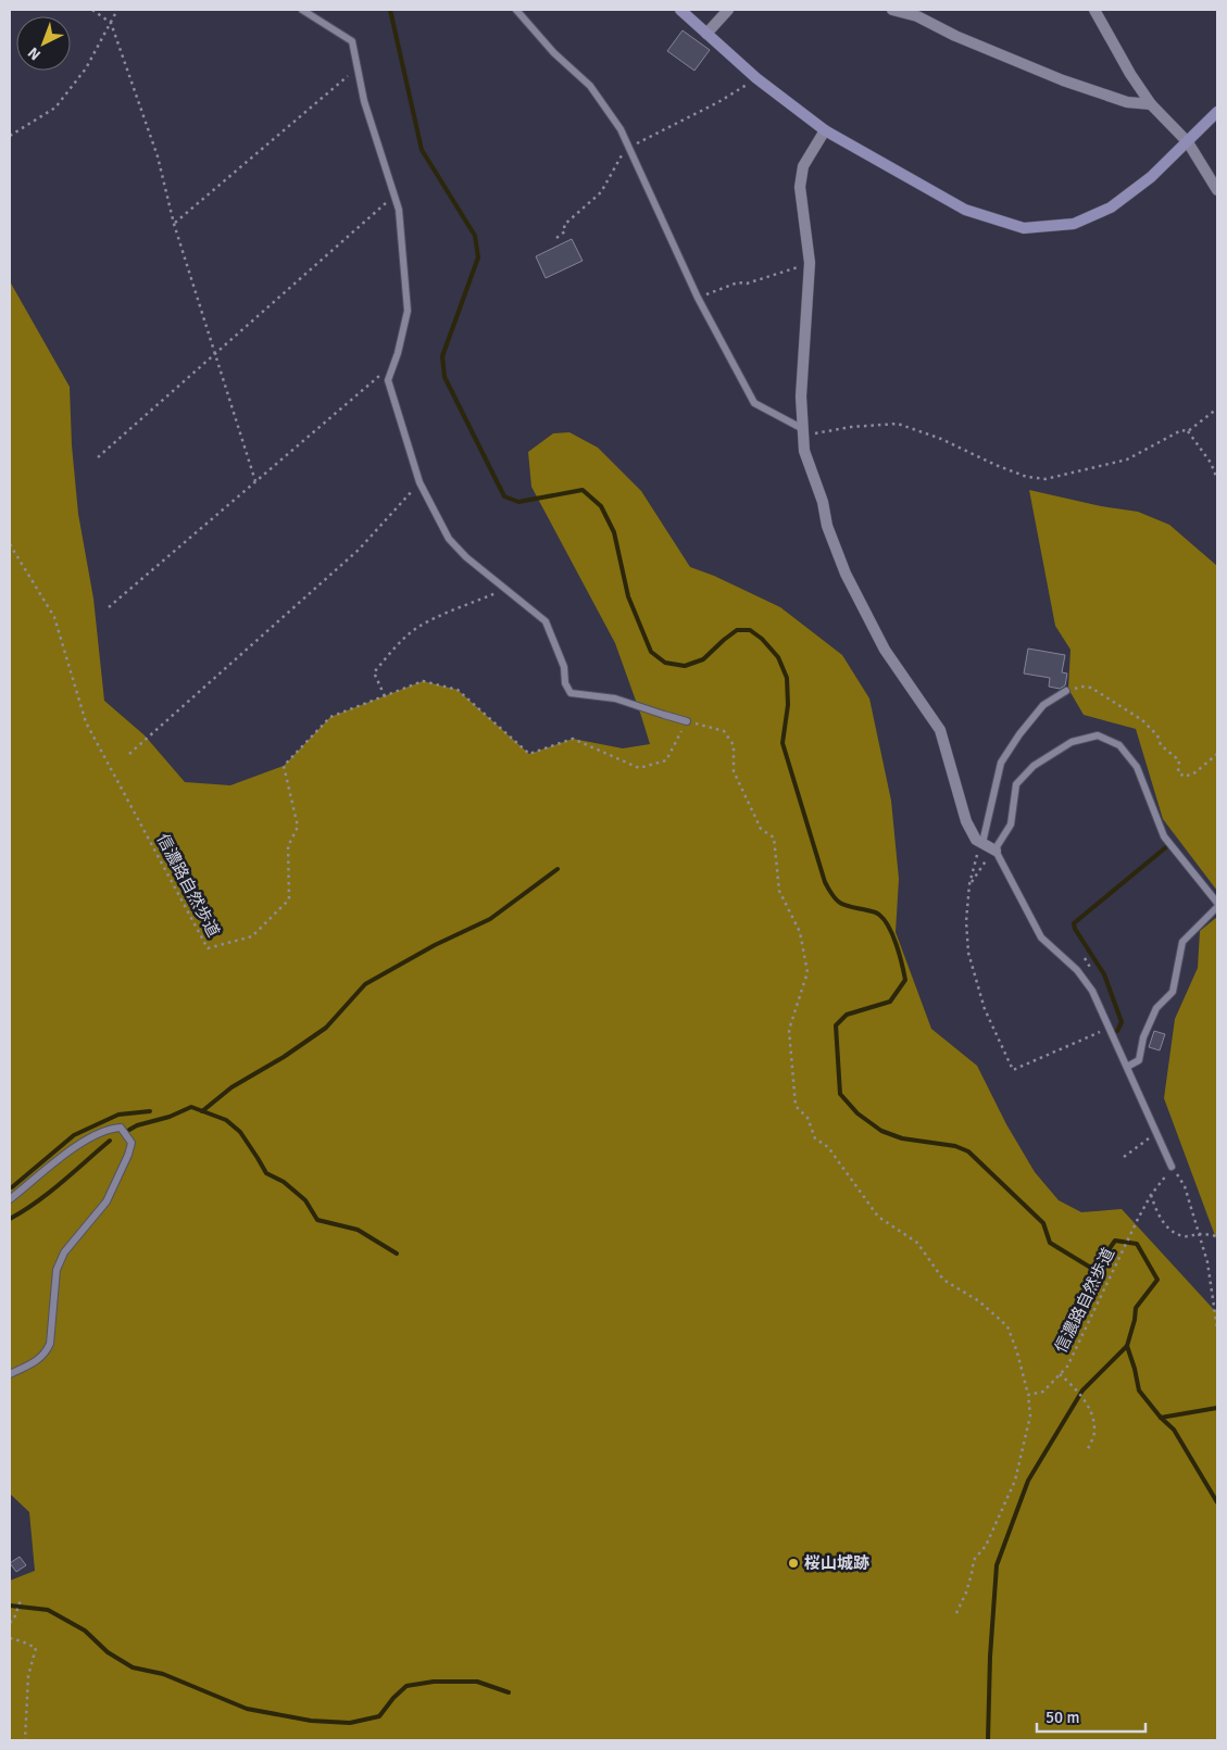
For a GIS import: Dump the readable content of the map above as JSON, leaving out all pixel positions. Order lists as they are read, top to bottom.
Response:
{
  "streets": {
    "path": ["信濃路自然歩道"]
  },
  "places": ["桜山城跡"],
  "scale_bar": "50 m",
  "north": "bottom left"
}
